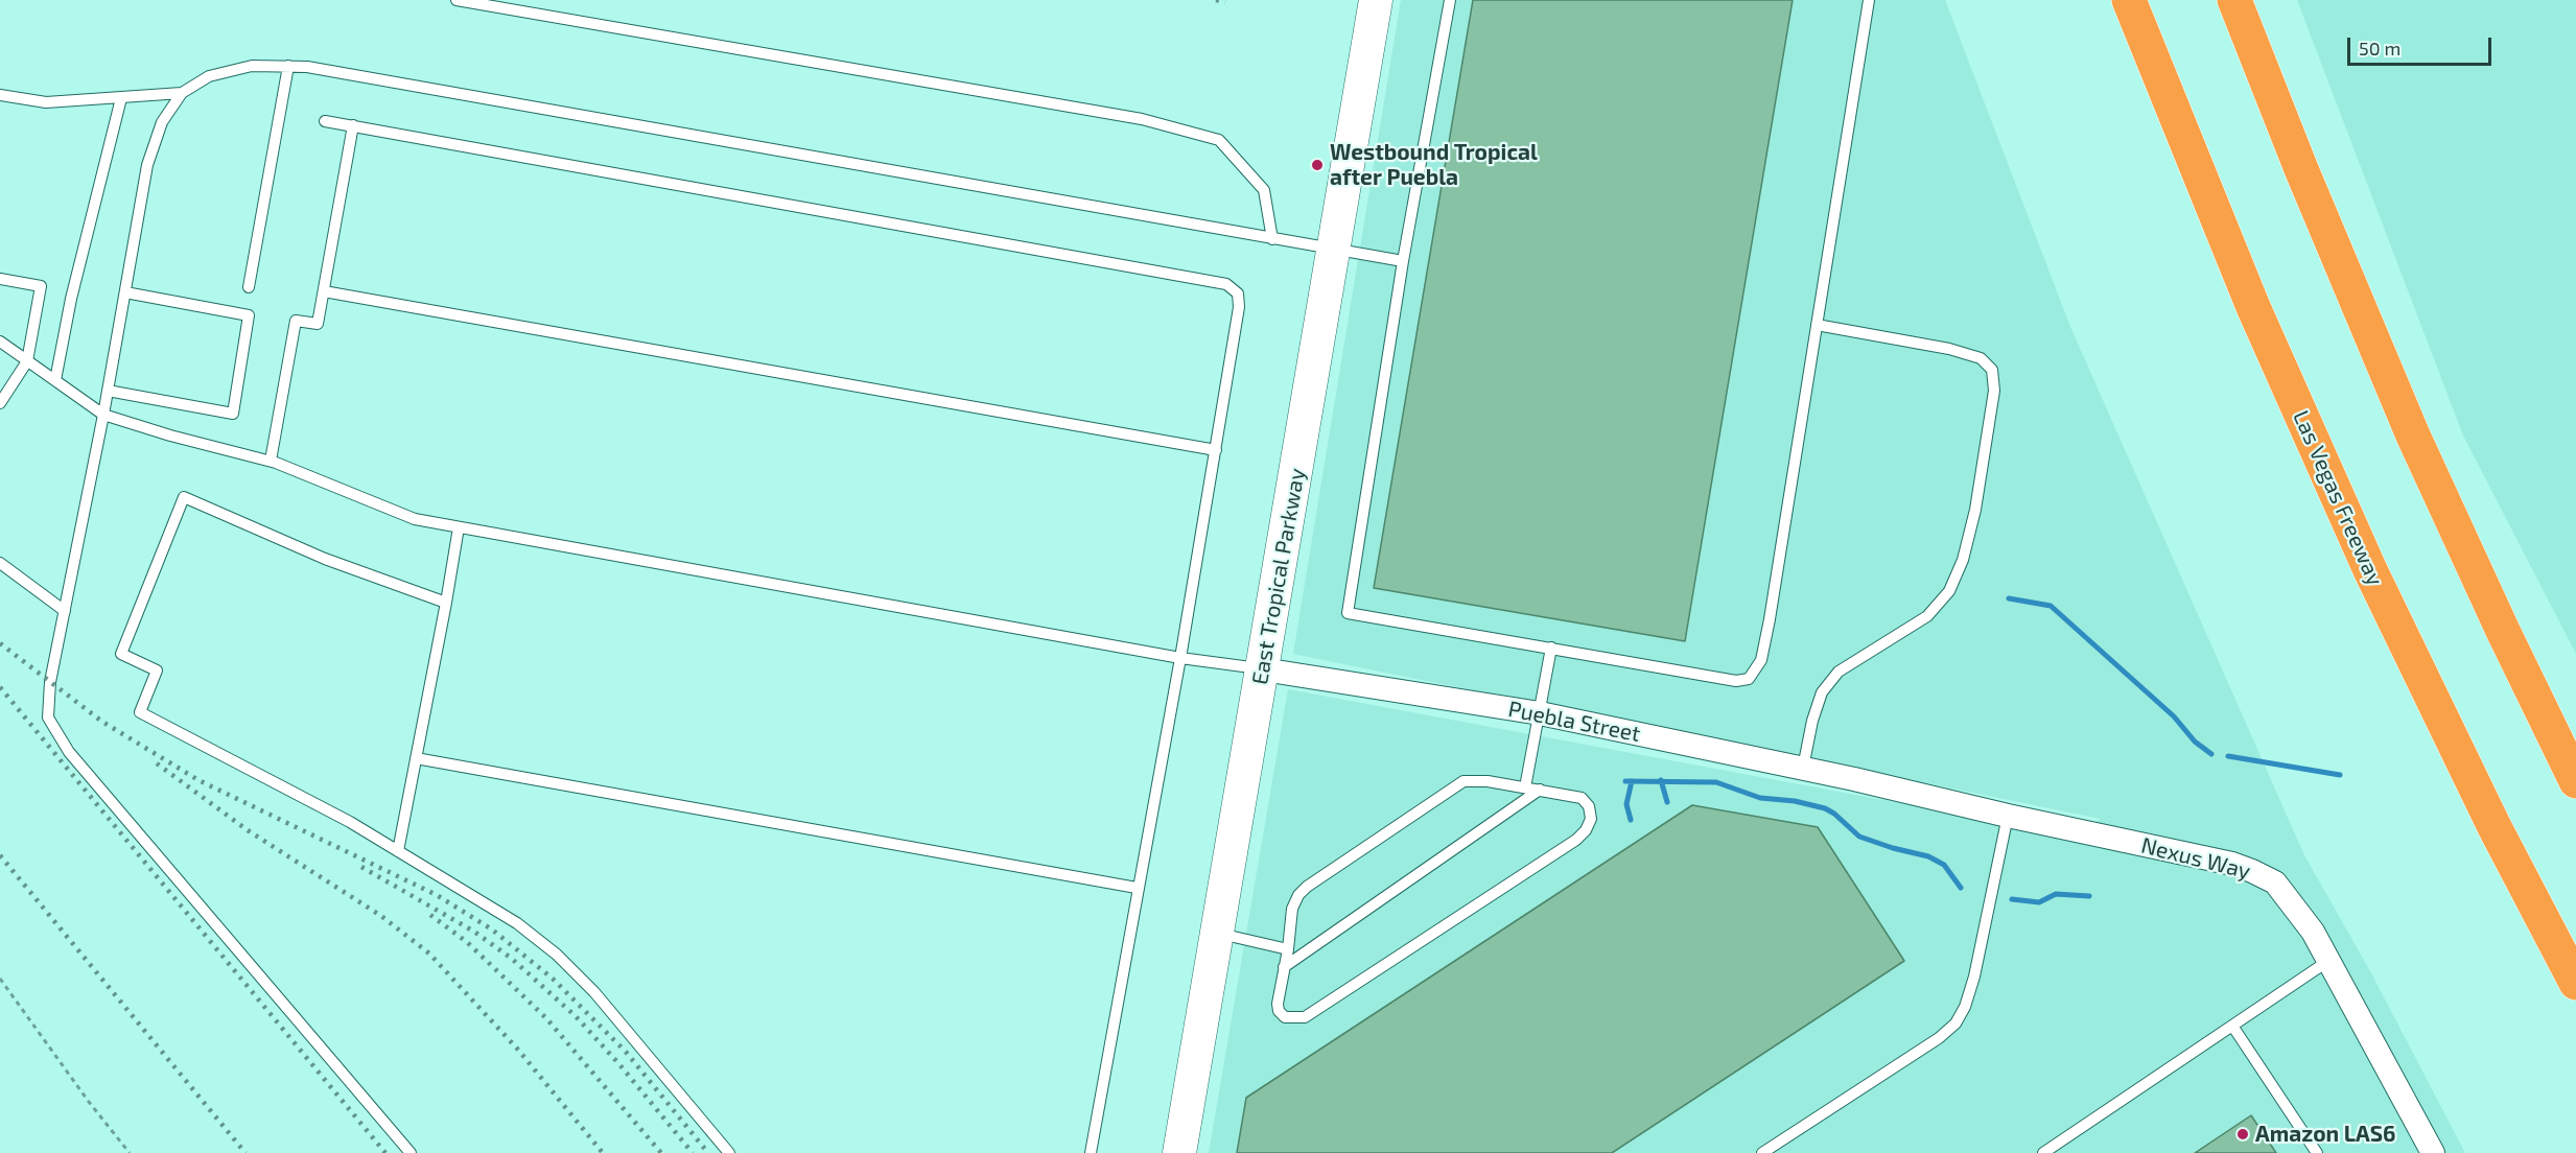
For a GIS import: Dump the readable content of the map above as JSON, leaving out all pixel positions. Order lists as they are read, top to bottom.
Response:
{
  "streets": {
    "highway": ["Las Vegas Freeway"],
    "street": ["East Tropical Parkway", "Puebla Street", "Nexus Way"]
  },
  "crossings": [
    ["East Tropical Parkway", "Puebla Street"],
    ["Puebla Street", "Nexus Way"]
  ],
  "places": ["Westbound Tropical after Puebla", "Amazon LAS6"],
  "scale_bar": "50 m"
}
